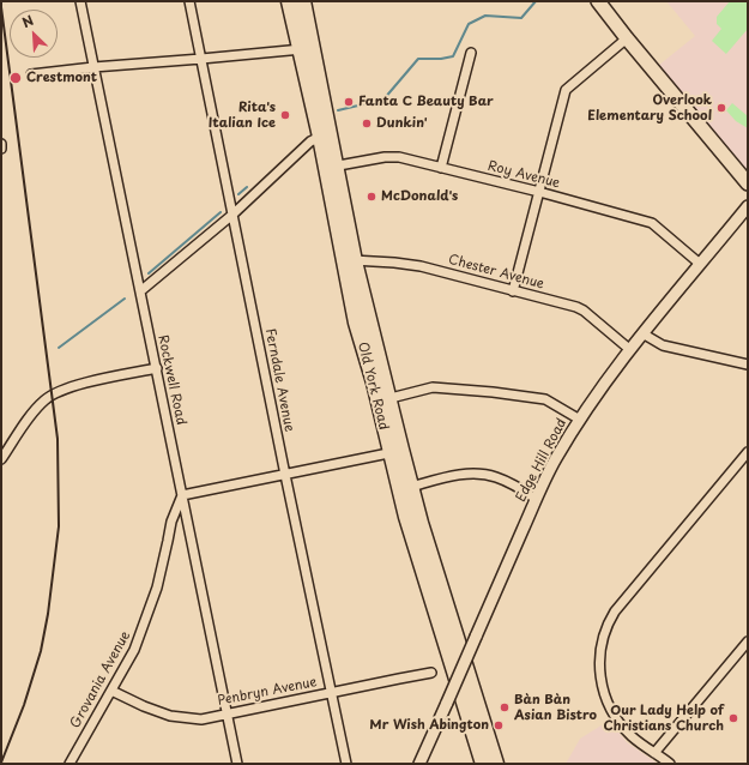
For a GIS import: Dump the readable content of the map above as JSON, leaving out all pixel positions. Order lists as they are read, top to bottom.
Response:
{
  "streets": {
    "highway": ["Old York Road"],
    "street": [
      "Roy Avenue",
      "Chester Avenue",
      "Rockwell Road",
      "Ferndale Avenue",
      "Edge Hill Road",
      "Grovania Avenue",
      "Penbryn Avenue"
    ]
  },
  "crossings": [
    ["Roy Avenue", "Old York Road"],
    ["Roy Avenue", "Edge Hill Road"],
    ["Chester Avenue", "Old York Road"],
    ["Chester Avenue", "Edge Hill Road"],
    ["Rockwell Road", "Grovania Avenue"],
    ["Rockwell Road", "Penbryn Avenue"],
    ["Ferndale Avenue", "Penbryn Avenue"],
    ["Grovania Avenue", "Penbryn Avenue"]
  ],
  "places": [
    "Crestmont",
    "Fanta C Beauty Bar",
    "Overlook Elementary School",
    "Rita's Italian Ice",
    "Dunkin'",
    "McDonald's",
    "Bàn Bàn Asian Bistro",
    "Our Lady Help of Christians Church",
    "Mr Wish Abington"
  ],
  "north": "top left"
}
